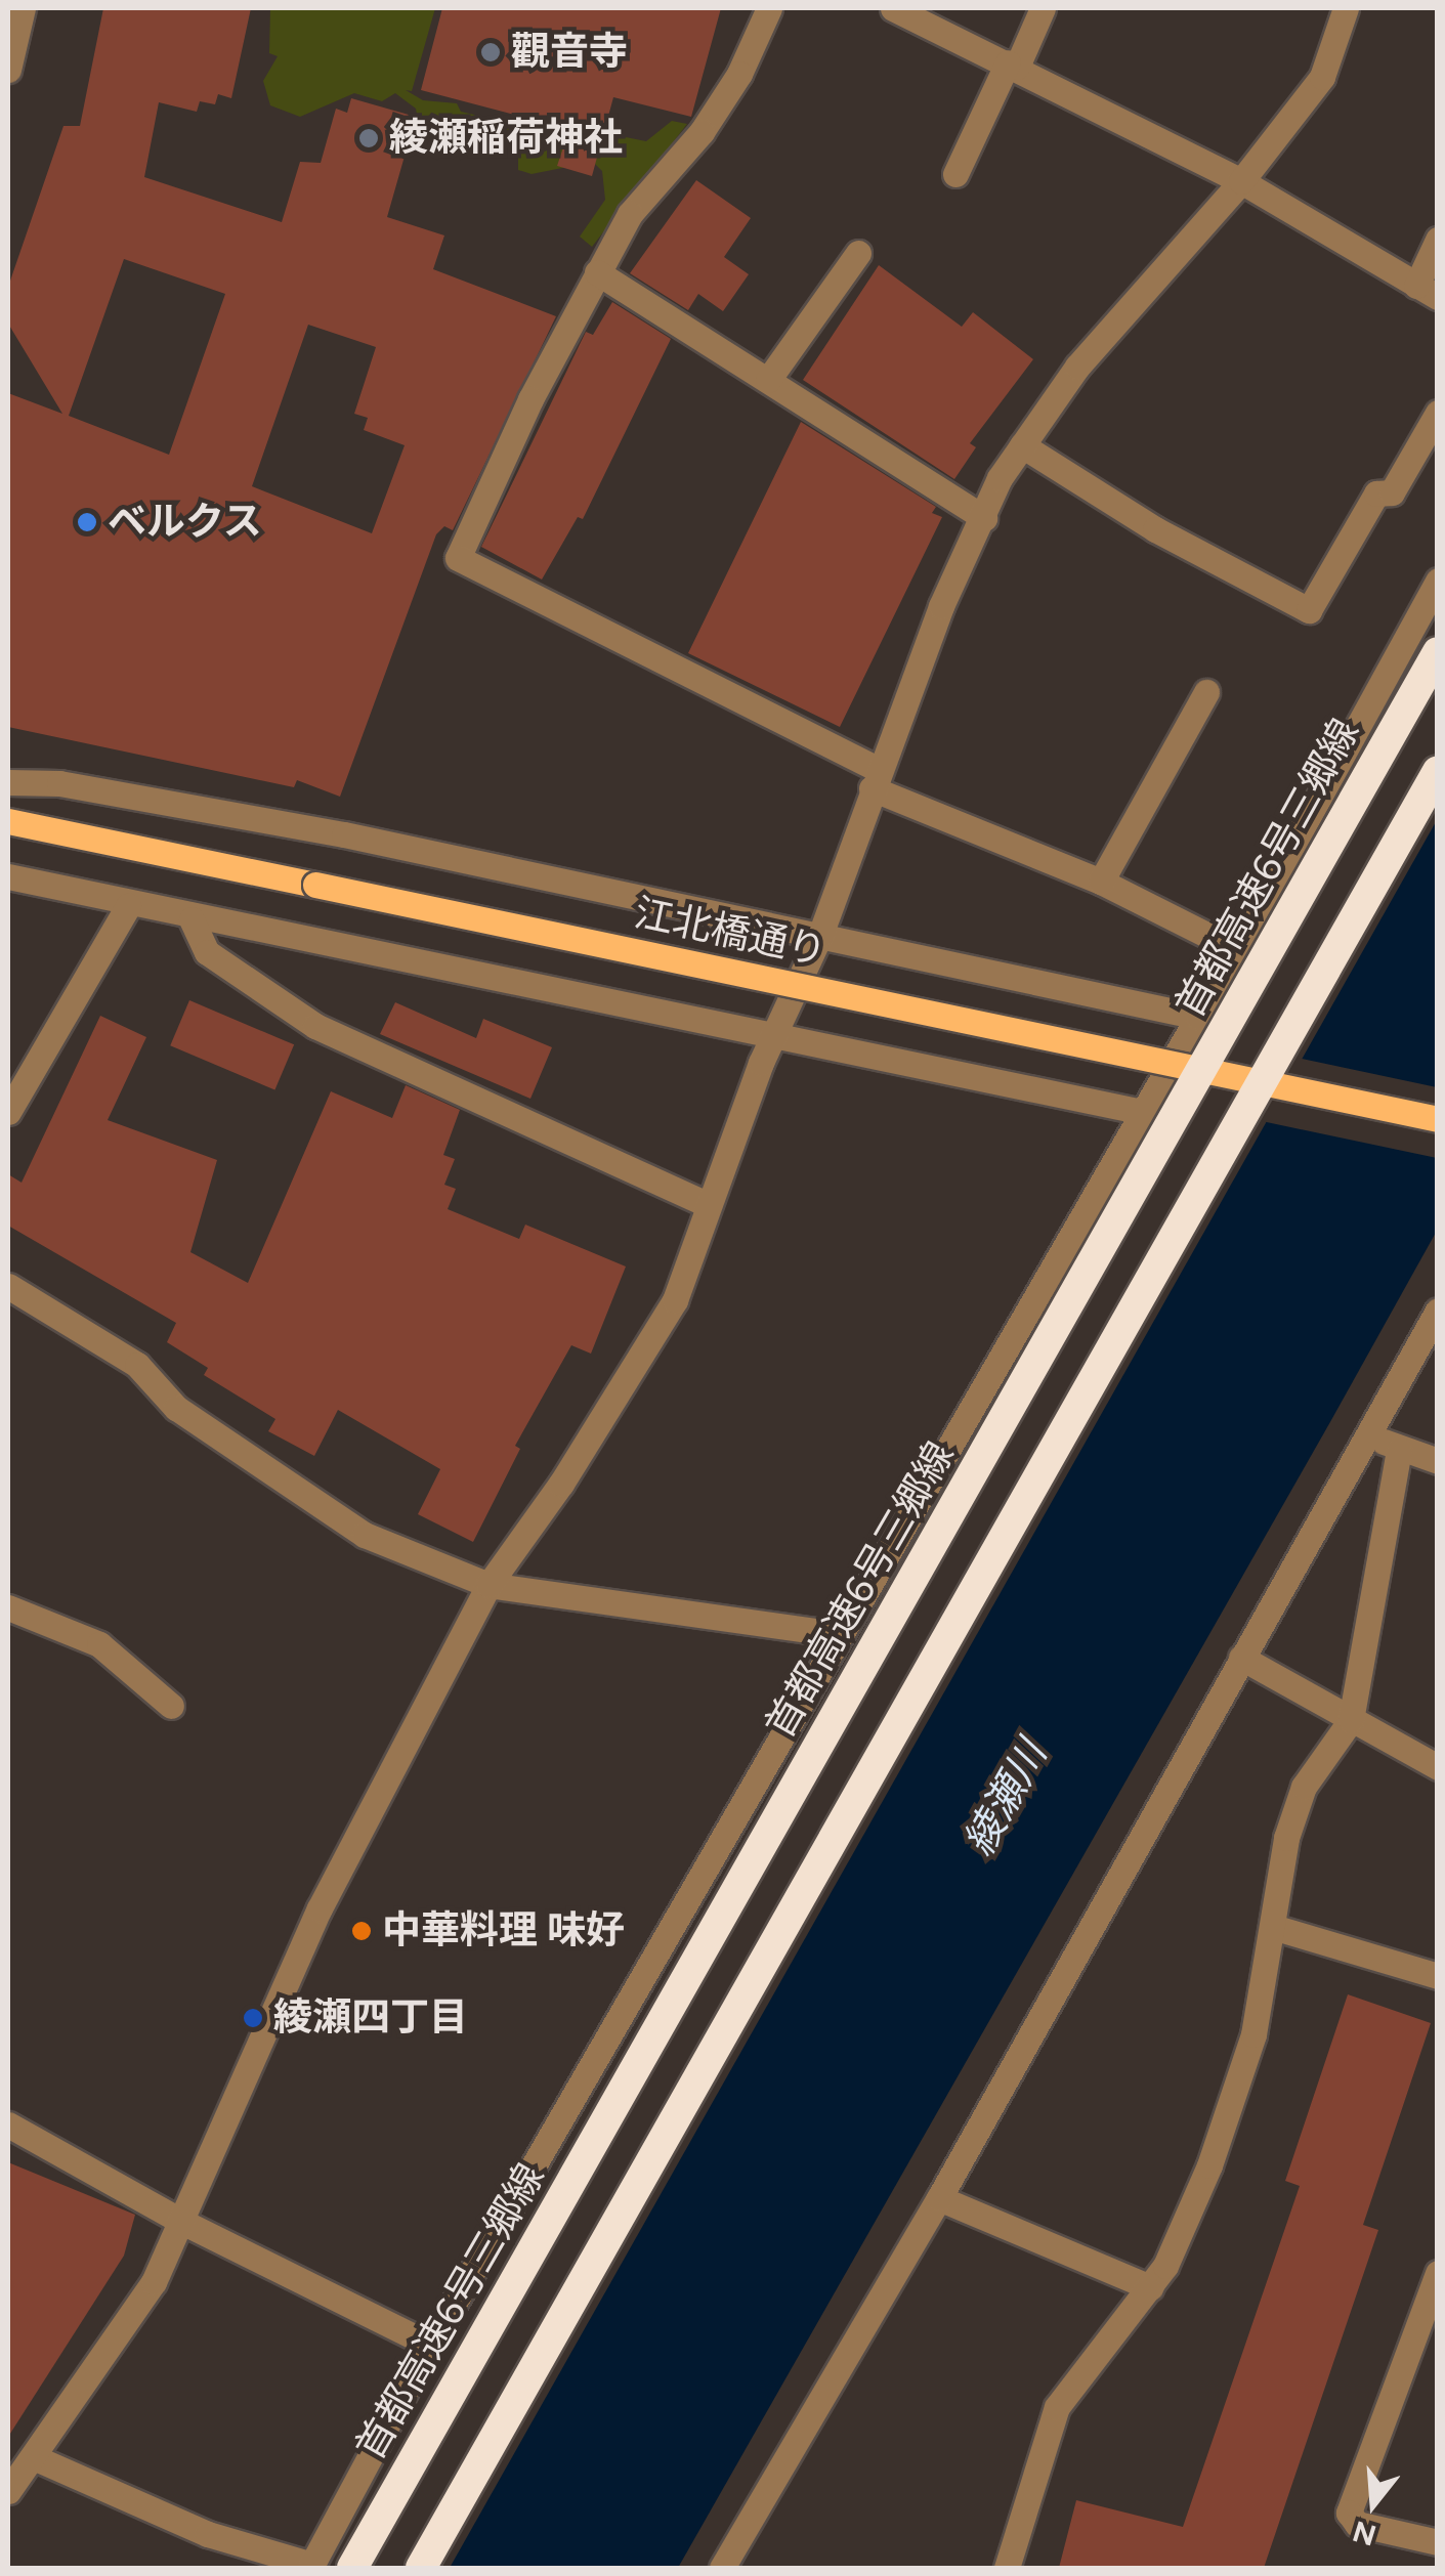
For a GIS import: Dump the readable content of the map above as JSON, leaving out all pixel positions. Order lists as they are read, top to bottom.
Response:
{
  "streets": {
    "highway": ["首都高速6号三郷線"],
    "main road": ["江北橋通り"]
  },
  "water": ["綾瀬川"],
  "places": [
    "觀音寺",
    "綾瀬稲荷神社",
    "ベルクス",
    "中華料理 味好",
    "綾瀬四丁目"
  ],
  "north": "bottom"
}
